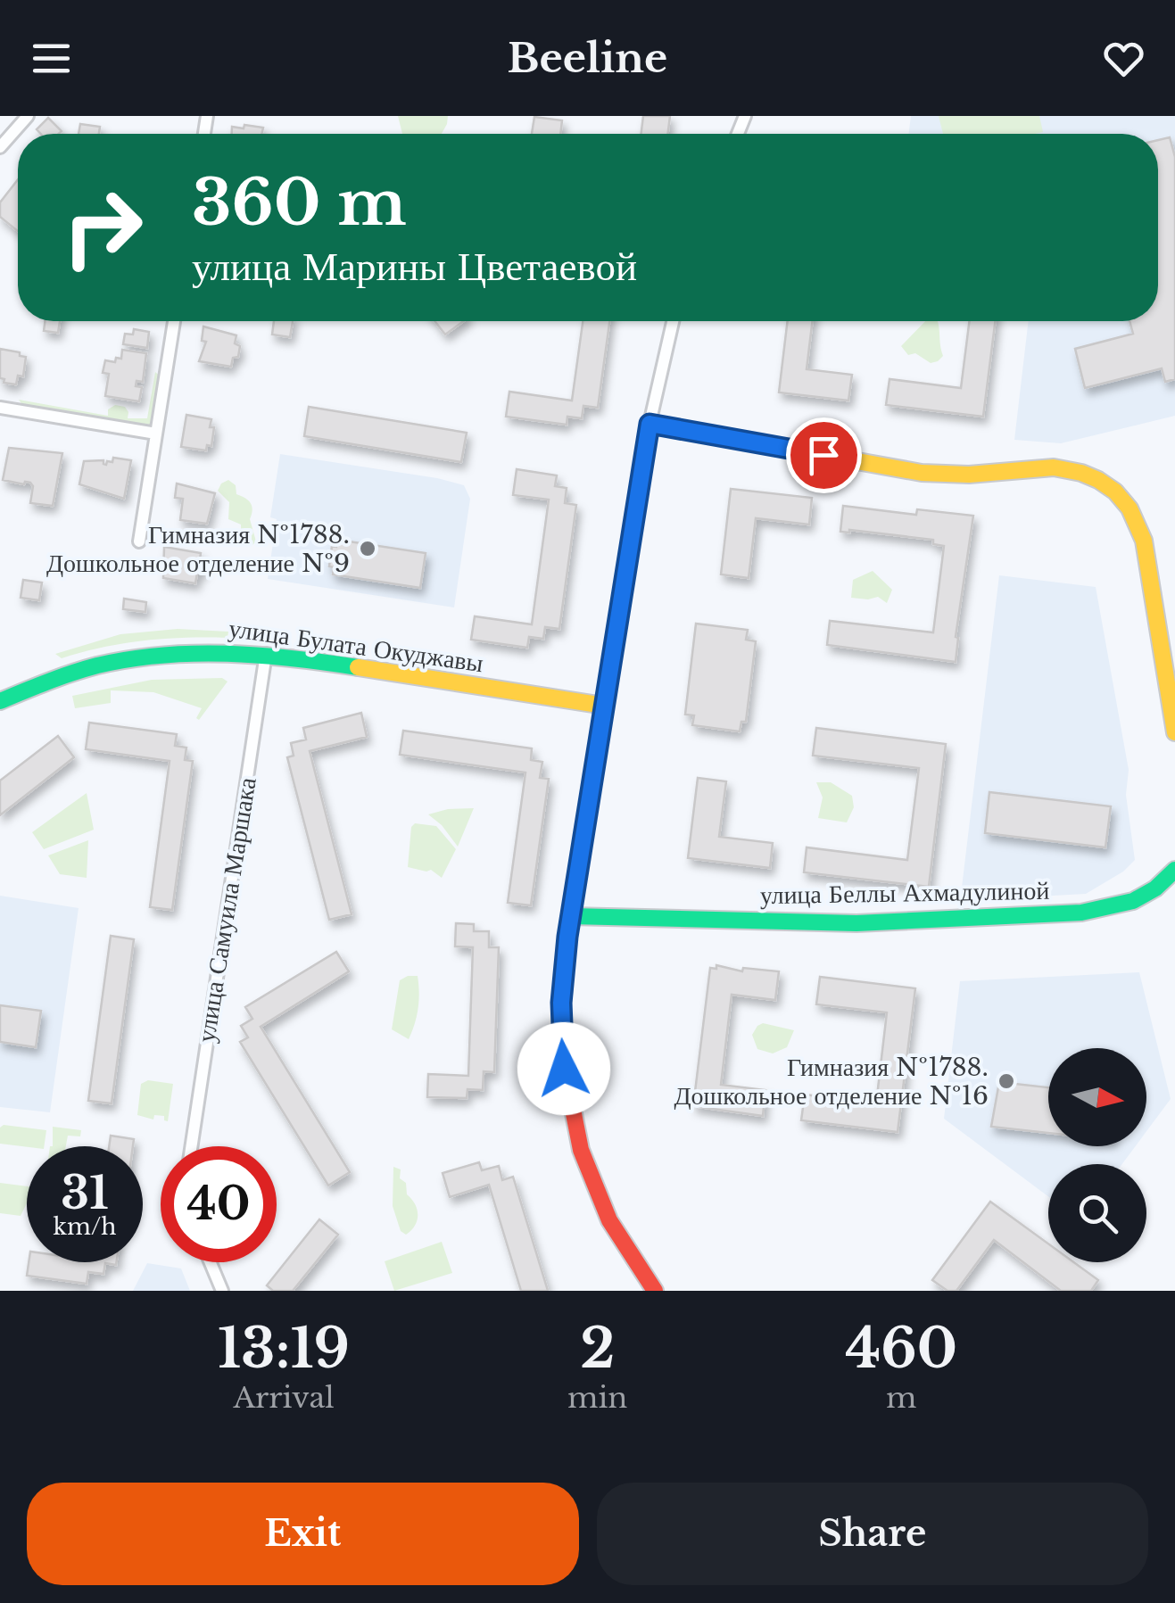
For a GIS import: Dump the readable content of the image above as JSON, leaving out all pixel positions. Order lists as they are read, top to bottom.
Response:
{
  "streets": {
    "street": ["улица Булата Окуджавы", "улица Беллы Ахмадулиной", "улица Самуила Маршака"]
  },
  "crossings": [
    ["улица Булата Окуджавы", "улица Самуила Маршака"]
  ],
  "places": ["Гимназия №1788. Дошкольное отделение №9", "Гимназия №1788. Дошкольное отделение №16"],
  "north": "right",
  "page": {
    "header": "Beeline",
    "turn": ["360 m", "улица Марины Цветаевой"],
    "speed": "31 km/h",
    "limit": "40",
    "eta": [
      "13:19",
      "Arrival",
      "2",
      "min",
      "460",
      "m"
    ],
    "buttons": ["Exit", "Share"]
  }
}
